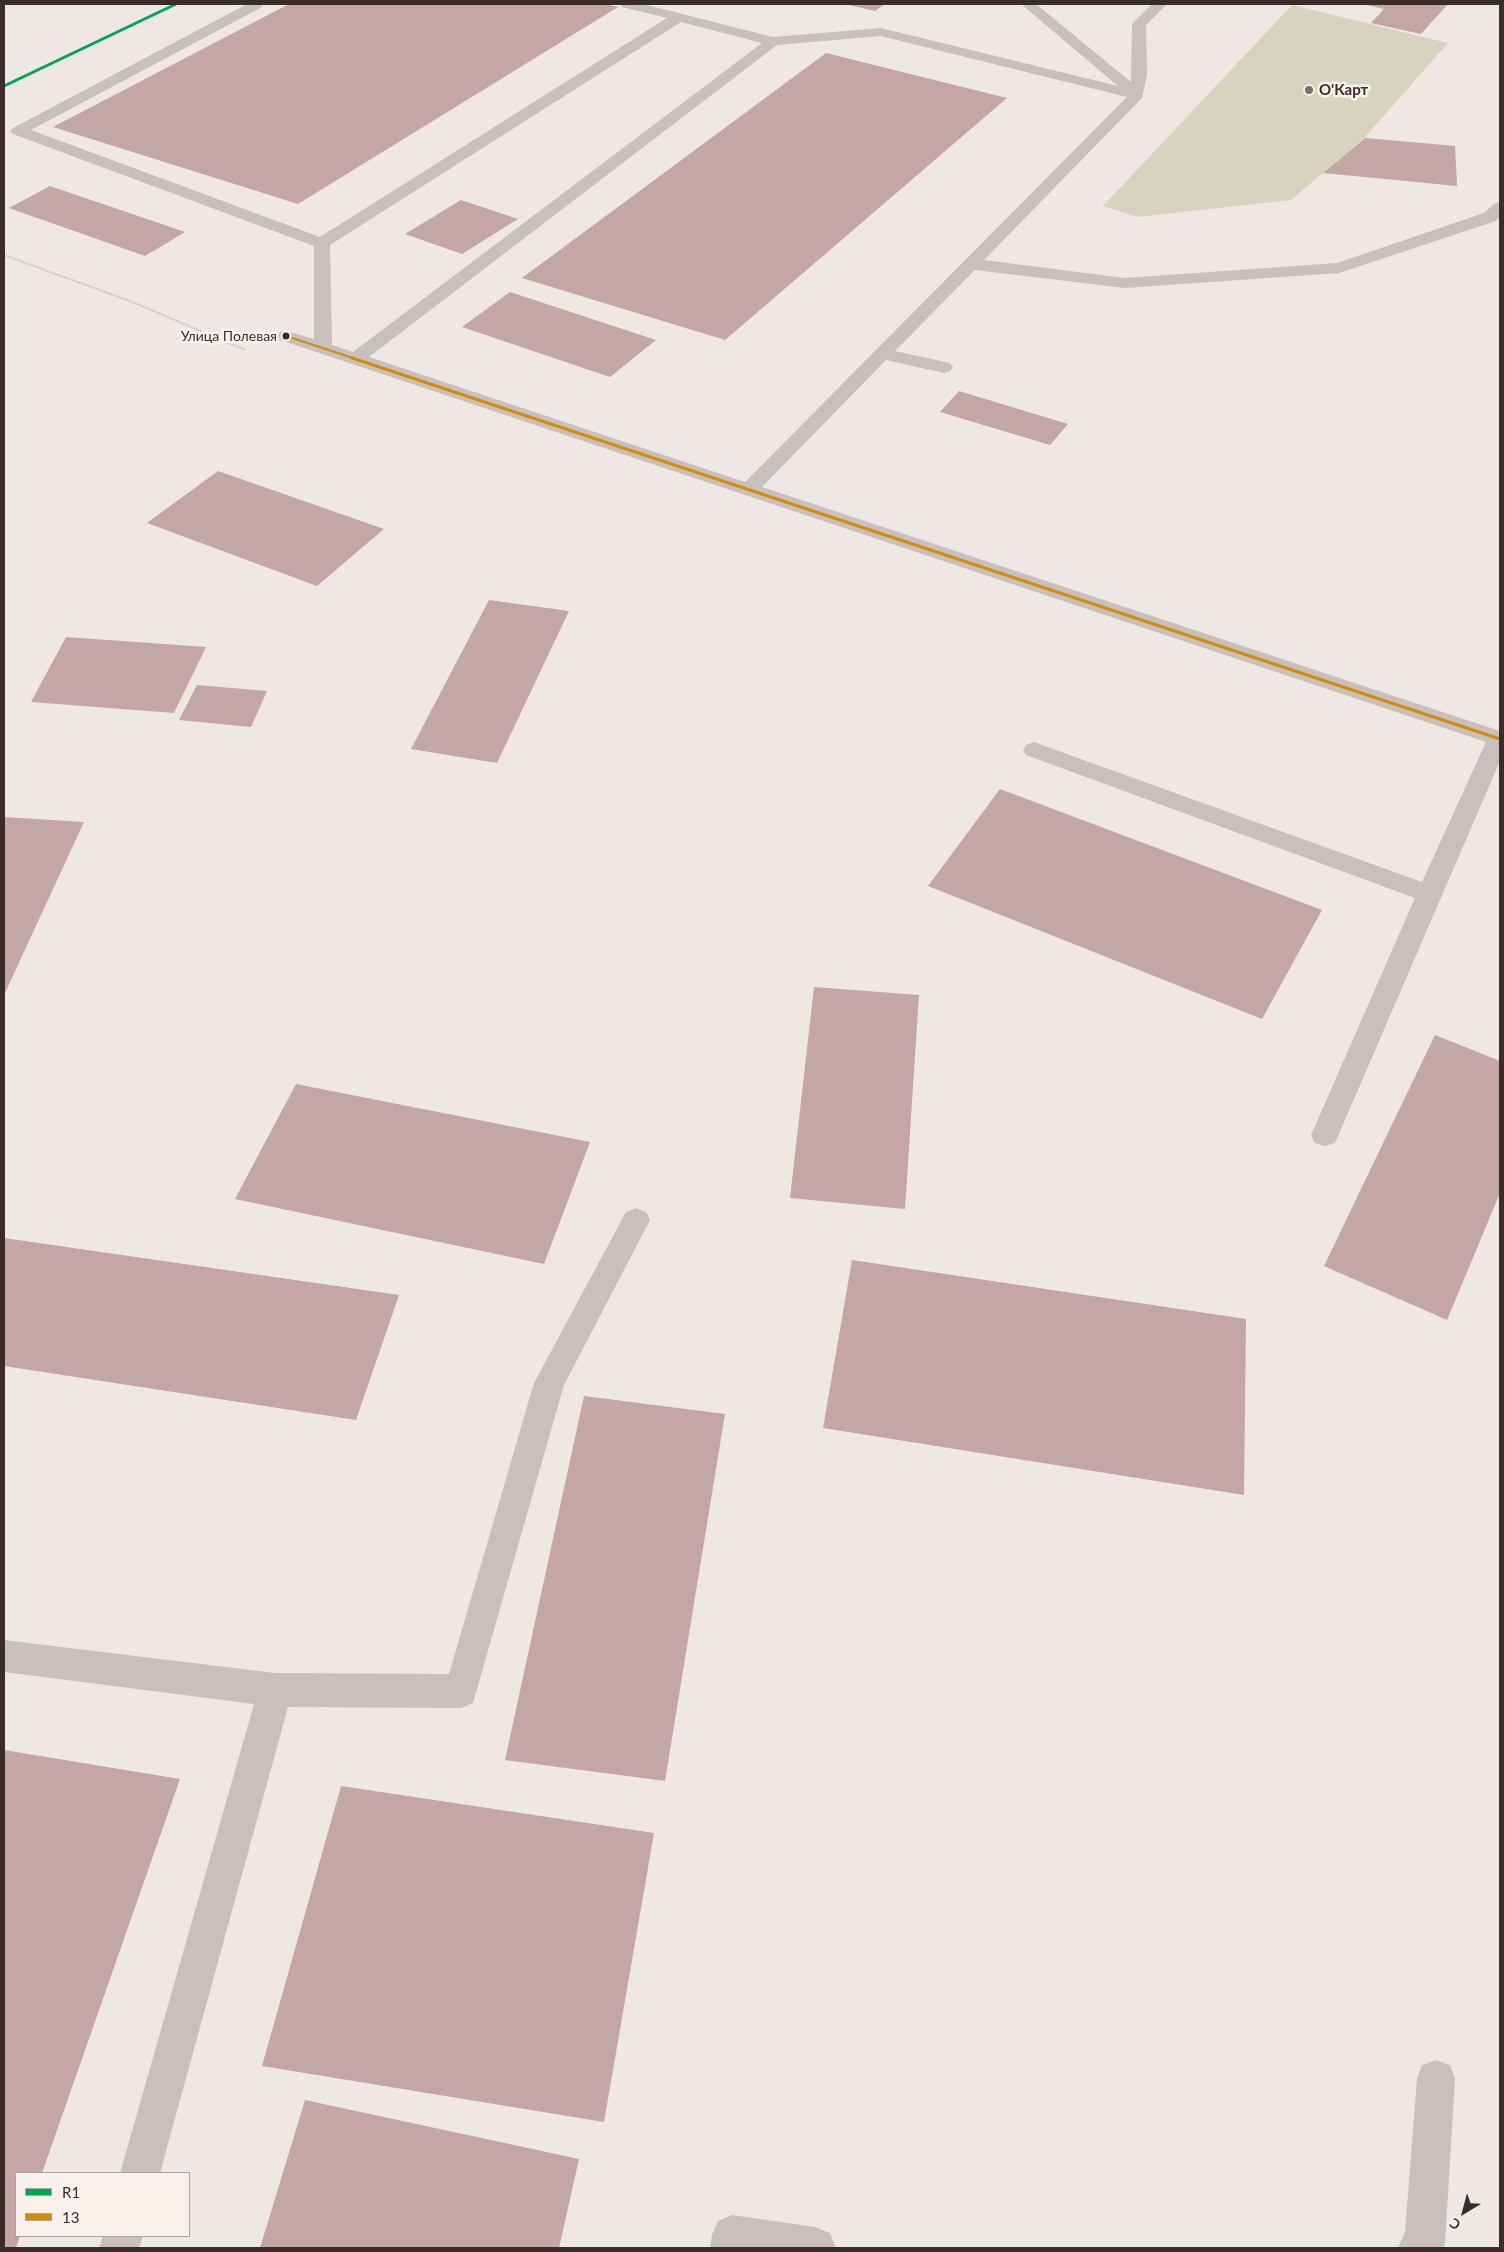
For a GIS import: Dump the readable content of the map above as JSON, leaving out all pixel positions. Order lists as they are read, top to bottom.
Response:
{
  "places": ["О'Карт", "Улица Полевая"],
  "lines": ["transit line R1", "transit line 13"],
  "legend": ["R1", "13"],
  "north": "bottom left"
}
